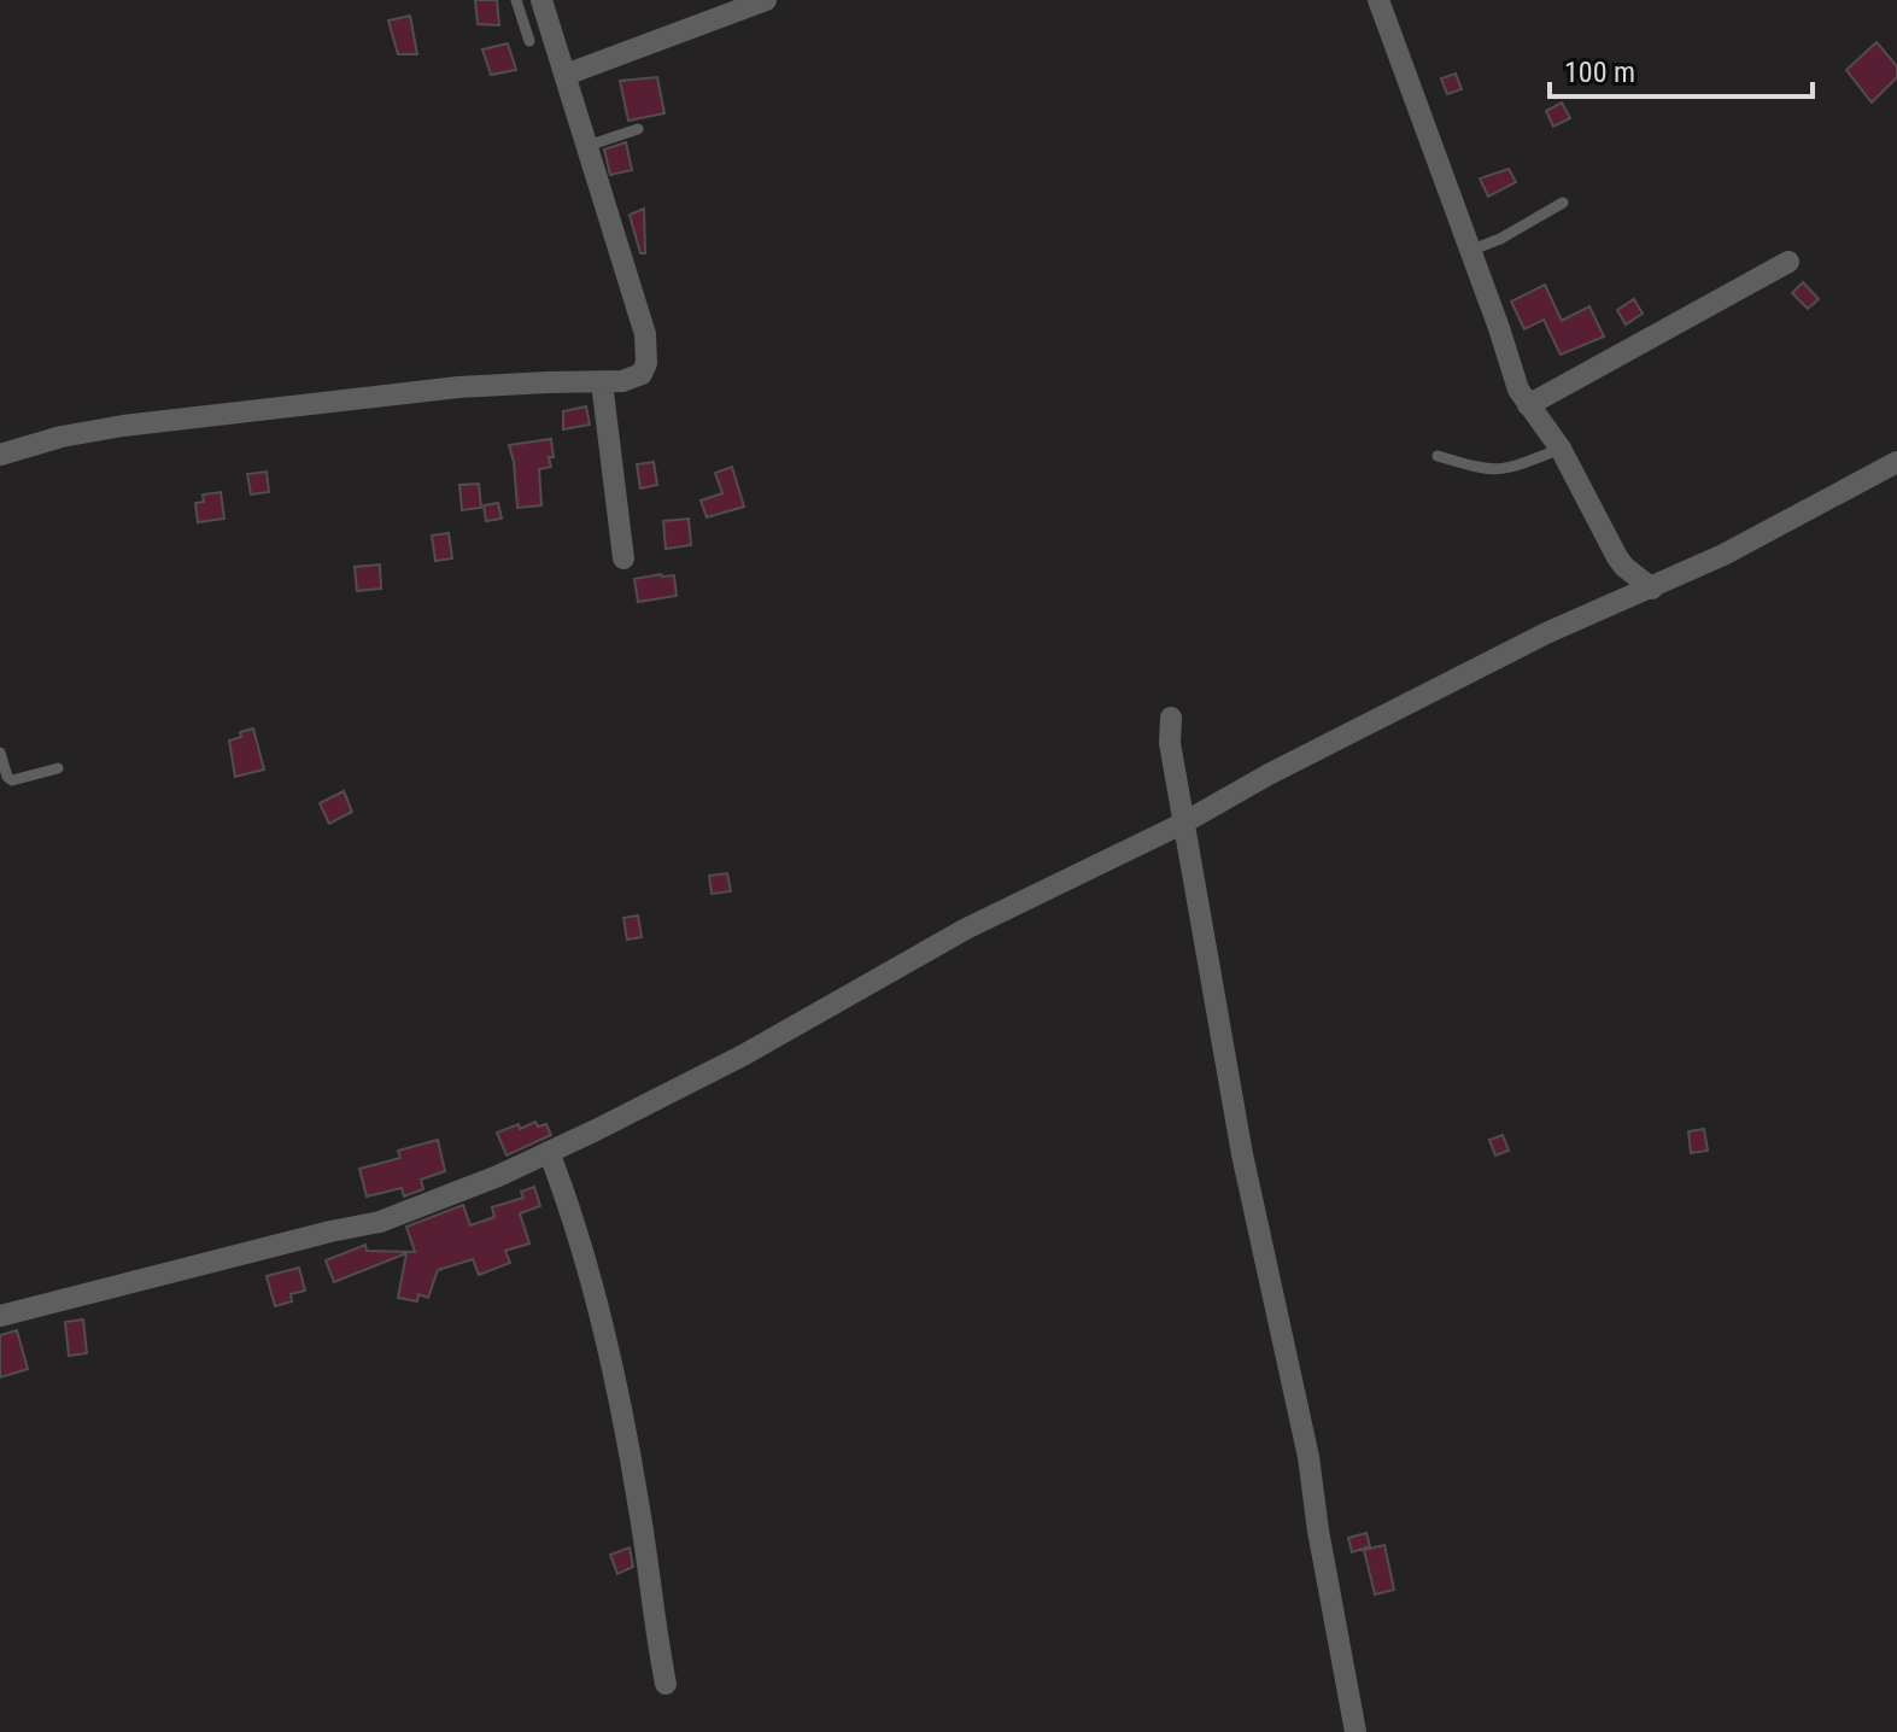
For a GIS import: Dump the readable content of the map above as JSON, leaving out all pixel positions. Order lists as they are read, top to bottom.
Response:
{
  "scale_bar": "100 m"
}
